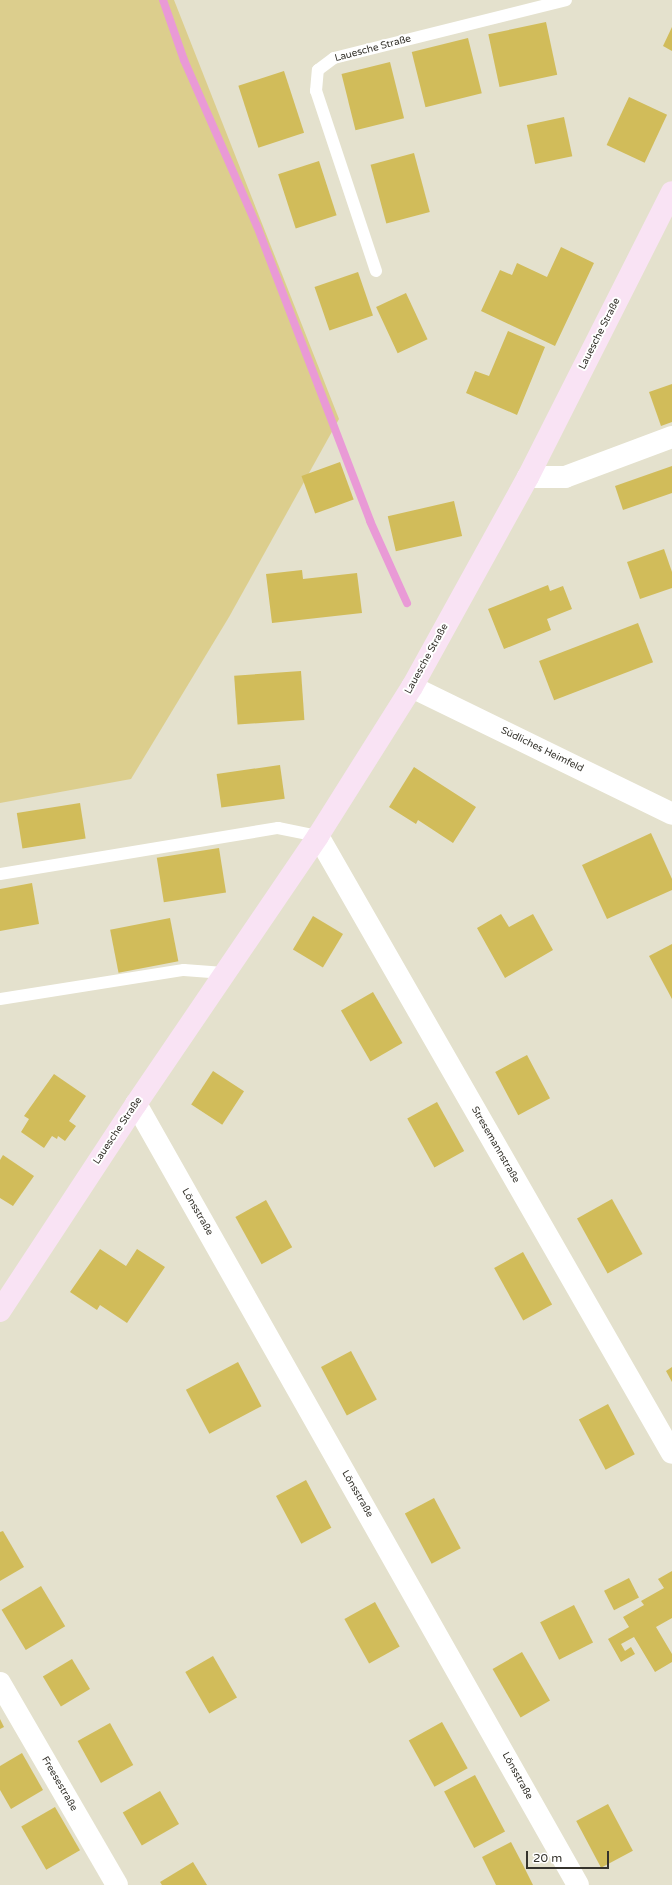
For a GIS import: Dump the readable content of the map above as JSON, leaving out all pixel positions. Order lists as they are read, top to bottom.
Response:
{
  "streets": {
    "street": [
      "Lauesche Straße",
      "Südliches Heimfeld",
      "Stresemannstraße",
      "Lönsstraße",
      "Freesestraße"
    ]
  },
  "crossings": [
    ["Lauesche Straße", "Südliches Heimfeld"],
    ["Lauesche Straße", "Stresemannstraße"],
    ["Lauesche Straße", "Lönsstraße"]
  ],
  "scale_bar": "20 m"
}
